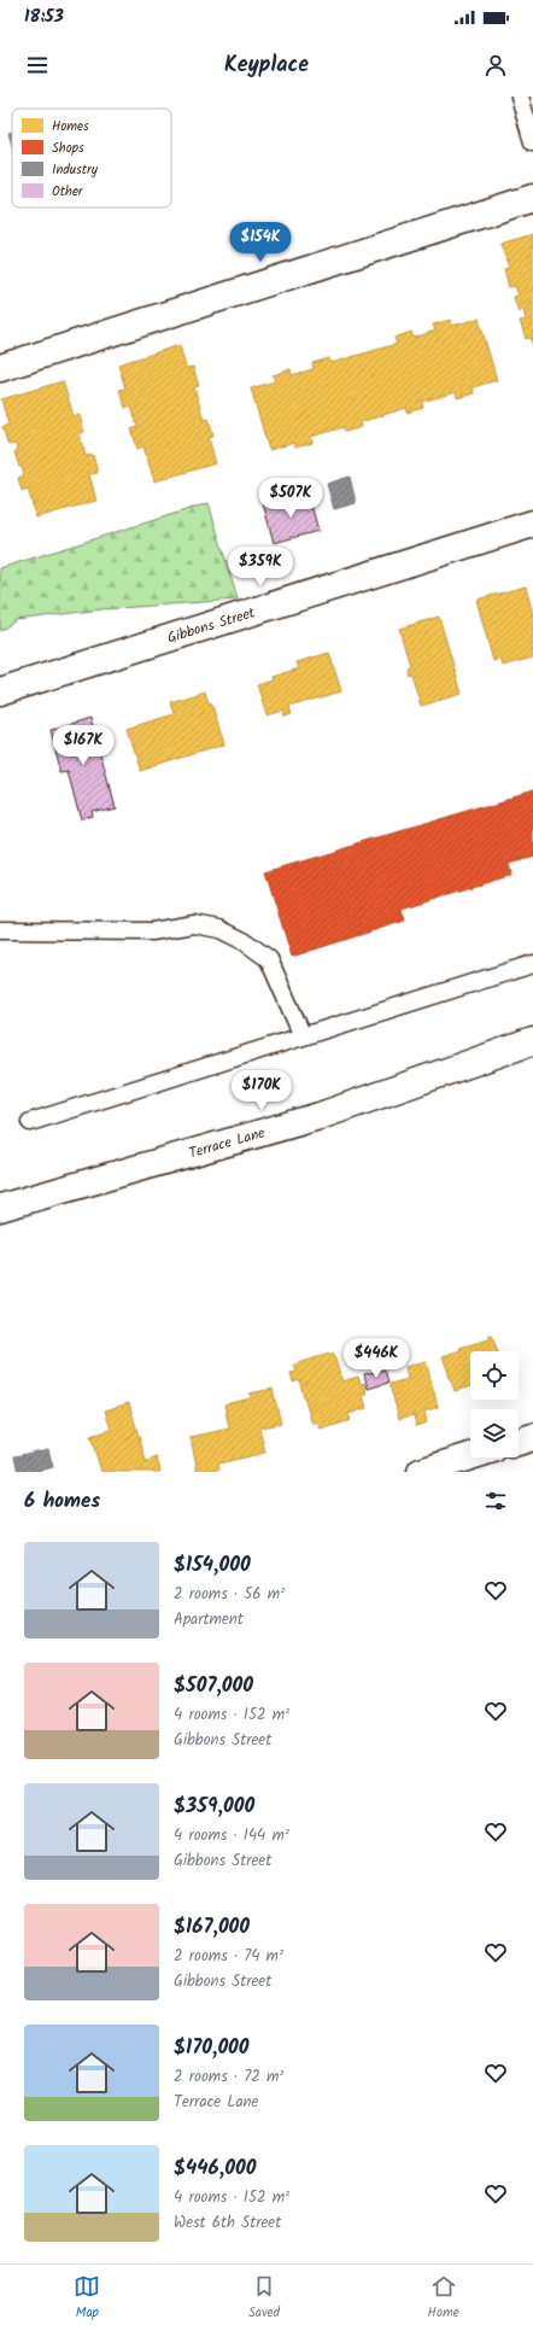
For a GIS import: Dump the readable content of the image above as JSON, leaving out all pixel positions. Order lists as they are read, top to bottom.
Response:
{
  "streets": {
    "street": ["Gibbons Street", "Terrace Lane"]
  },
  "legend": [
    "Homes",
    "Shops",
    "Industry",
    "Other"
  ],
  "page": {
    "status": "18:53",
    "header": "Keyplace",
    "price": [
      "$154K",
      "$507K",
      "$359K",
      "$167K",
      "$170K",
      "$446K"
    ],
    "heading": "6 homes",
    "list": [
      {
        "name": "$154,000",
        "note": "2 rooms · 56 m² · Apartment"
      },
      {
        "name": "$507,000",
        "note": "4 rooms · 152 m² · Gibbons Street"
      },
      {
        "name": "$359,000",
        "note": "4 rooms · 144 m² · Gibbons Street"
      },
      {
        "name": "$167,000",
        "note": "2 rooms · 74 m² · Gibbons Street"
      },
      {
        "name": "$170,000",
        "note": "2 rooms · 72 m² · Terrace Lane"
      },
      {
        "name": "$446,000",
        "note": "4 rooms · 152 m² · West 6th Street"
      }
    ],
    "tabs": ["Map", "Saved", "Home"]
  }
}
